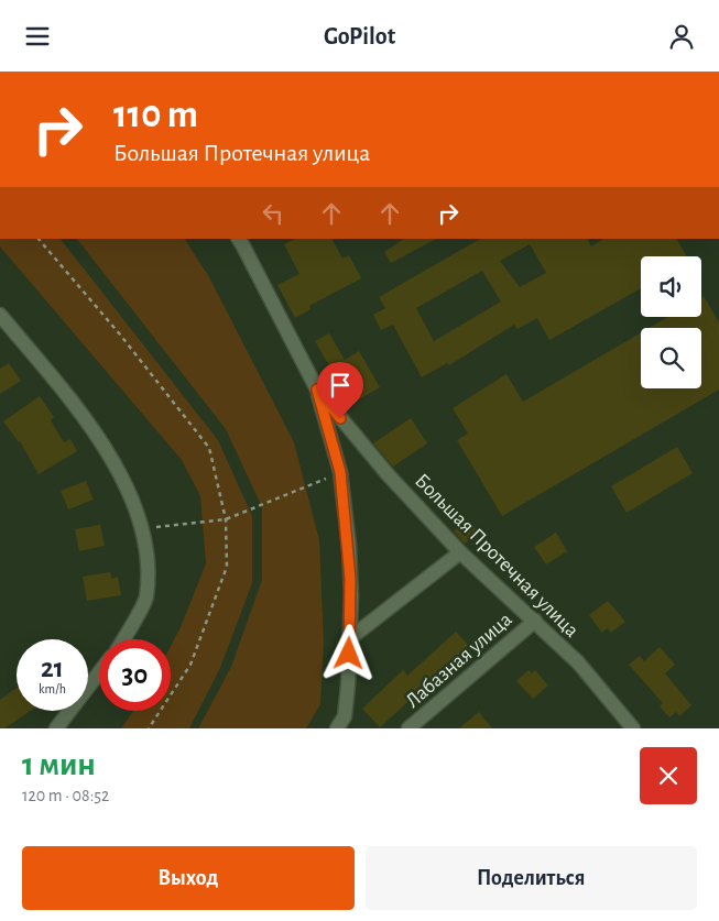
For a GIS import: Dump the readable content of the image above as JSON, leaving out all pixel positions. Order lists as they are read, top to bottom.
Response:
{
  "streets": {
    "street": ["Большая Протечная улица", "Лабазная улица"]
  },
  "crossings": [
    ["Большая Протечная улица", "Лабазная улица"]
  ],
  "page": {
    "header": "GoPilot",
    "turn": ["110 m", "Большая Протечная улица"],
    "speed": "21 km/h",
    "limit": "30",
    "heading": ["1 мин", "120 m · 08:52"],
    "buttons": ["Выход", "Поделиться"]
  }
}
